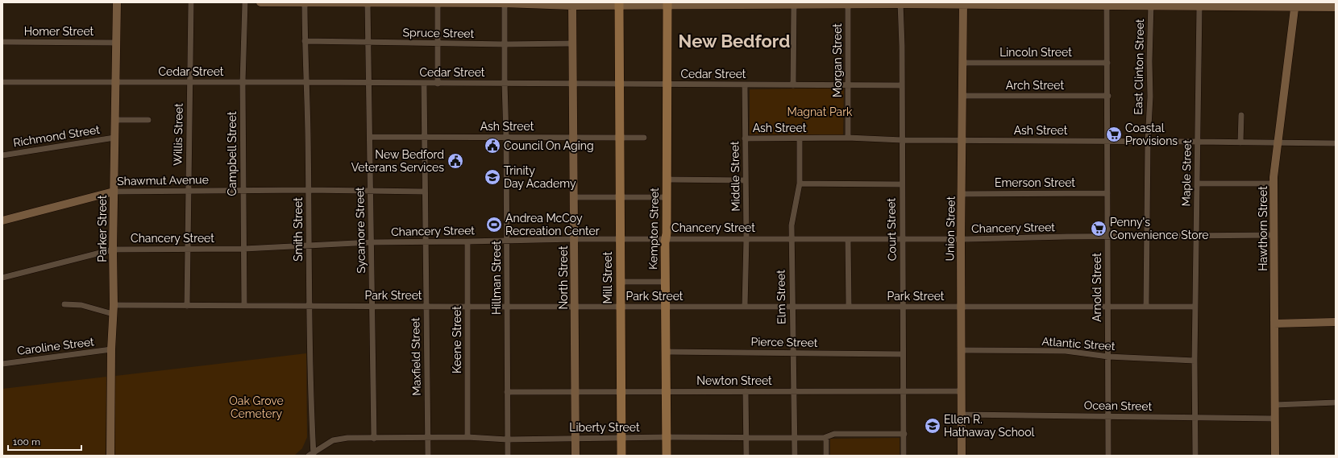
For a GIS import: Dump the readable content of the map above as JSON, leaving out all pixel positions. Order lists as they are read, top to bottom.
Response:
{
  "streets": {
    "main road": [
      "Shawmut Avenue",
      "Parker Street",
      "Kempton Street",
      "Union Street",
      "Hawthorn Street",
      "North Street",
      "Mill Street"
    ],
    "street": [
      "Homer Street",
      "Spruce Street",
      "Lincoln Street",
      "Morgan Street",
      "East Clinton Street",
      "Cedar Street",
      "Arch Street",
      "Ash Street",
      "Willis Street",
      "Richmond Street",
      "Campbell Street",
      "Maple Street",
      "Middle Street",
      "Emerson Street",
      "Chancery Street",
      "Smith Street",
      "Court Street",
      "Sycamore Street",
      "Hillman Street",
      "Arnold Street",
      "Park Street",
      "Elm Street",
      "Keene Street",
      "Pierce Street",
      "Atlantic Street",
      "Caroline Street",
      "Maxfield Street",
      "Newton Street",
      "Ocean Street",
      "Liberty Street"
    ]
  },
  "crossings": [
    ["Homer Street", "Parker Street"],
    ["Spruce Street", "Smith Street"],
    ["Spruce Street", "Sycamore Street"],
    ["Spruce Street", "Hillman Street"],
    ["Spruce Street", "North Street"],
    ["Lincoln Street", "Union Street"],
    ["Lincoln Street", "Arnold Street"],
    ["Morgan Street", "Cedar Street"],
    ["Morgan Street", "Ash Street"],
    ["East Clinton Street", "Ash Street"],
    ["East Clinton Street", "Chancery Street"],
    ["East Clinton Street", "Park Street"],
    ["Cedar Street", "Willis Street"],
    ["Cedar Street", "Campbell Street"],
    ["Cedar Street", "Middle Street"],
    ["Cedar Street", "Parker Street"],
    ["Cedar Street", "Kempton Street"],
    ["Cedar Street", "Smith Street"],
    ["Cedar Street", "Court Street"],
    ["Cedar Street", "Sycamore Street"],
    ["Cedar Street", "Hillman Street"],
    ["Cedar Street", "North Street"],
    ["Cedar Street", "Mill Street"],
    ["Cedar Street", "Maxfield Street"],
    ["Arch Street", "Union Street"],
    ["Arch Street", "Arnold Street"],
    ["Ash Street", "Maple Street"],
    ["Ash Street", "Middle Street"],
    ["Ash Street", "Union Street"],
    ["Ash Street", "Hawthorn Street"],
    ["Ash Street", "Court Street"],
    ["Ash Street", "Sycamore Street"],
    ["Ash Street", "Hillman Street"],
    ["Ash Street", "North Street"],
    ["Ash Street", "Mill Street"],
    ["Ash Street", "Arnold Street"],
    ["Ash Street", "Elm Street"],
    ["Ash Street", "Maxfield Street"],
    ["Willis Street", "Shawmut Avenue"],
    ["Willis Street", "Chancery Street"],
    ["Willis Street", "Park Street"],
    ["Richmond Street", "Parker Street"],
    ["Campbell Street", "Shawmut Avenue"],
    ["Campbell Street", "Chancery Street"],
    ["Campbell Street", "Park Street"],
    ["Maple Street", "Chancery Street"],
    ["Maple Street", "Park Street"],
    ["Maple Street", "Atlantic Street"],
    ["Maple Street", "Ocean Street"],
    ["Middle Street", "Chancery Street"],
    ["Middle Street", "Park Street"],
    ["Shawmut Avenue", "Parker Street"],
    ["Shawmut Avenue", "Smith Street"],
    ["Emerson Street", "Union Street"],
    ["Emerson Street", "Arnold Street"],
    ["Chancery Street", "Parker Street"],
    ["Chancery Street", "Kempton Street"],
    ["Chancery Street", "Union Street"],
    ["Chancery Street", "Hawthorn Street"],
    ["Chancery Street", "Smith Street"],
    ["Chancery Street", "Court Street"],
    ["Chancery Street", "Sycamore Street"],
    ["Chancery Street", "Hillman Street"],
    ["Chancery Street", "North Street"],
    ["Chancery Street", "Mill Street"],
    ["Chancery Street", "Arnold Street"],
    ["Chancery Street", "Elm Street"],
    ["Chancery Street", "Keene Street"],
    ["Chancery Street", "Maxfield Street"],
    ["Parker Street", "Park Street"],
    ["Parker Street", "Caroline Street"],
    ["Kempton Street", "Park Street"],
    ["Kempton Street", "Pierce Street"],
    ["Kempton Street", "Newton Street"],
    ["Kempton Street", "Liberty Street"],
    ["Union Street", "Park Street"],
    ["Union Street", "Atlantic Street"],
    ["Union Street", "Newton Street"],
    ["Union Street", "Ocean Street"],
    ["Hawthorn Street", "Ocean Street"],
    ["Smith Street", "Park Street"],
    ["Smith Street", "Liberty Street"],
    ["Court Street", "Park Street"],
    ["Court Street", "Pierce Street"],
    ["Court Street", "Newton Street"],
    ["Court Street", "Liberty Street"],
    ["Sycamore Street", "Park Street"],
    ["Sycamore Street", "Liberty Street"],
    ["Hillman Street", "Park Street"],
    ["Hillman Street", "Newton Street"],
    ["Hillman Street", "Liberty Street"],
    ["North Street", "Park Street"],
    ["North Street", "Newton Street"],
    ["North Street", "Liberty Street"],
    ["Mill Street", "Park Street"],
    ["Mill Street", "Newton Street"],
    ["Mill Street", "Liberty Street"],
    ["Arnold Street", "Park Street"],
    ["Arnold Street", "Atlantic Street"],
    ["Arnold Street", "Ocean Street"],
    ["Park Street", "Elm Street"],
    ["Park Street", "Keene Street"],
    ["Park Street", "Maxfield Street"],
    ["Elm Street", "Pierce Street"],
    ["Elm Street", "Newton Street"],
    ["Elm Street", "Liberty Street"],
    ["Keene Street", "Liberty Street"],
    ["Maxfield Street", "Liberty Street"]
  ],
  "districts": ["New Bedford"],
  "parks": ["Magnat Park", "Oak Grove Cemetery"],
  "places": {
    "supermarket": ["Coastal Provisions", "Penny's Convenience Store"],
    "public building": ["Council On Aging", "New Bedford Veterans Services"],
    "school or university": ["Trinity Day Academy", "Ellen R. Hathaway School"],
    "sports": ["Andrea McCoy Recreation Center"]
  },
  "scale_bar": "100 m"
}
